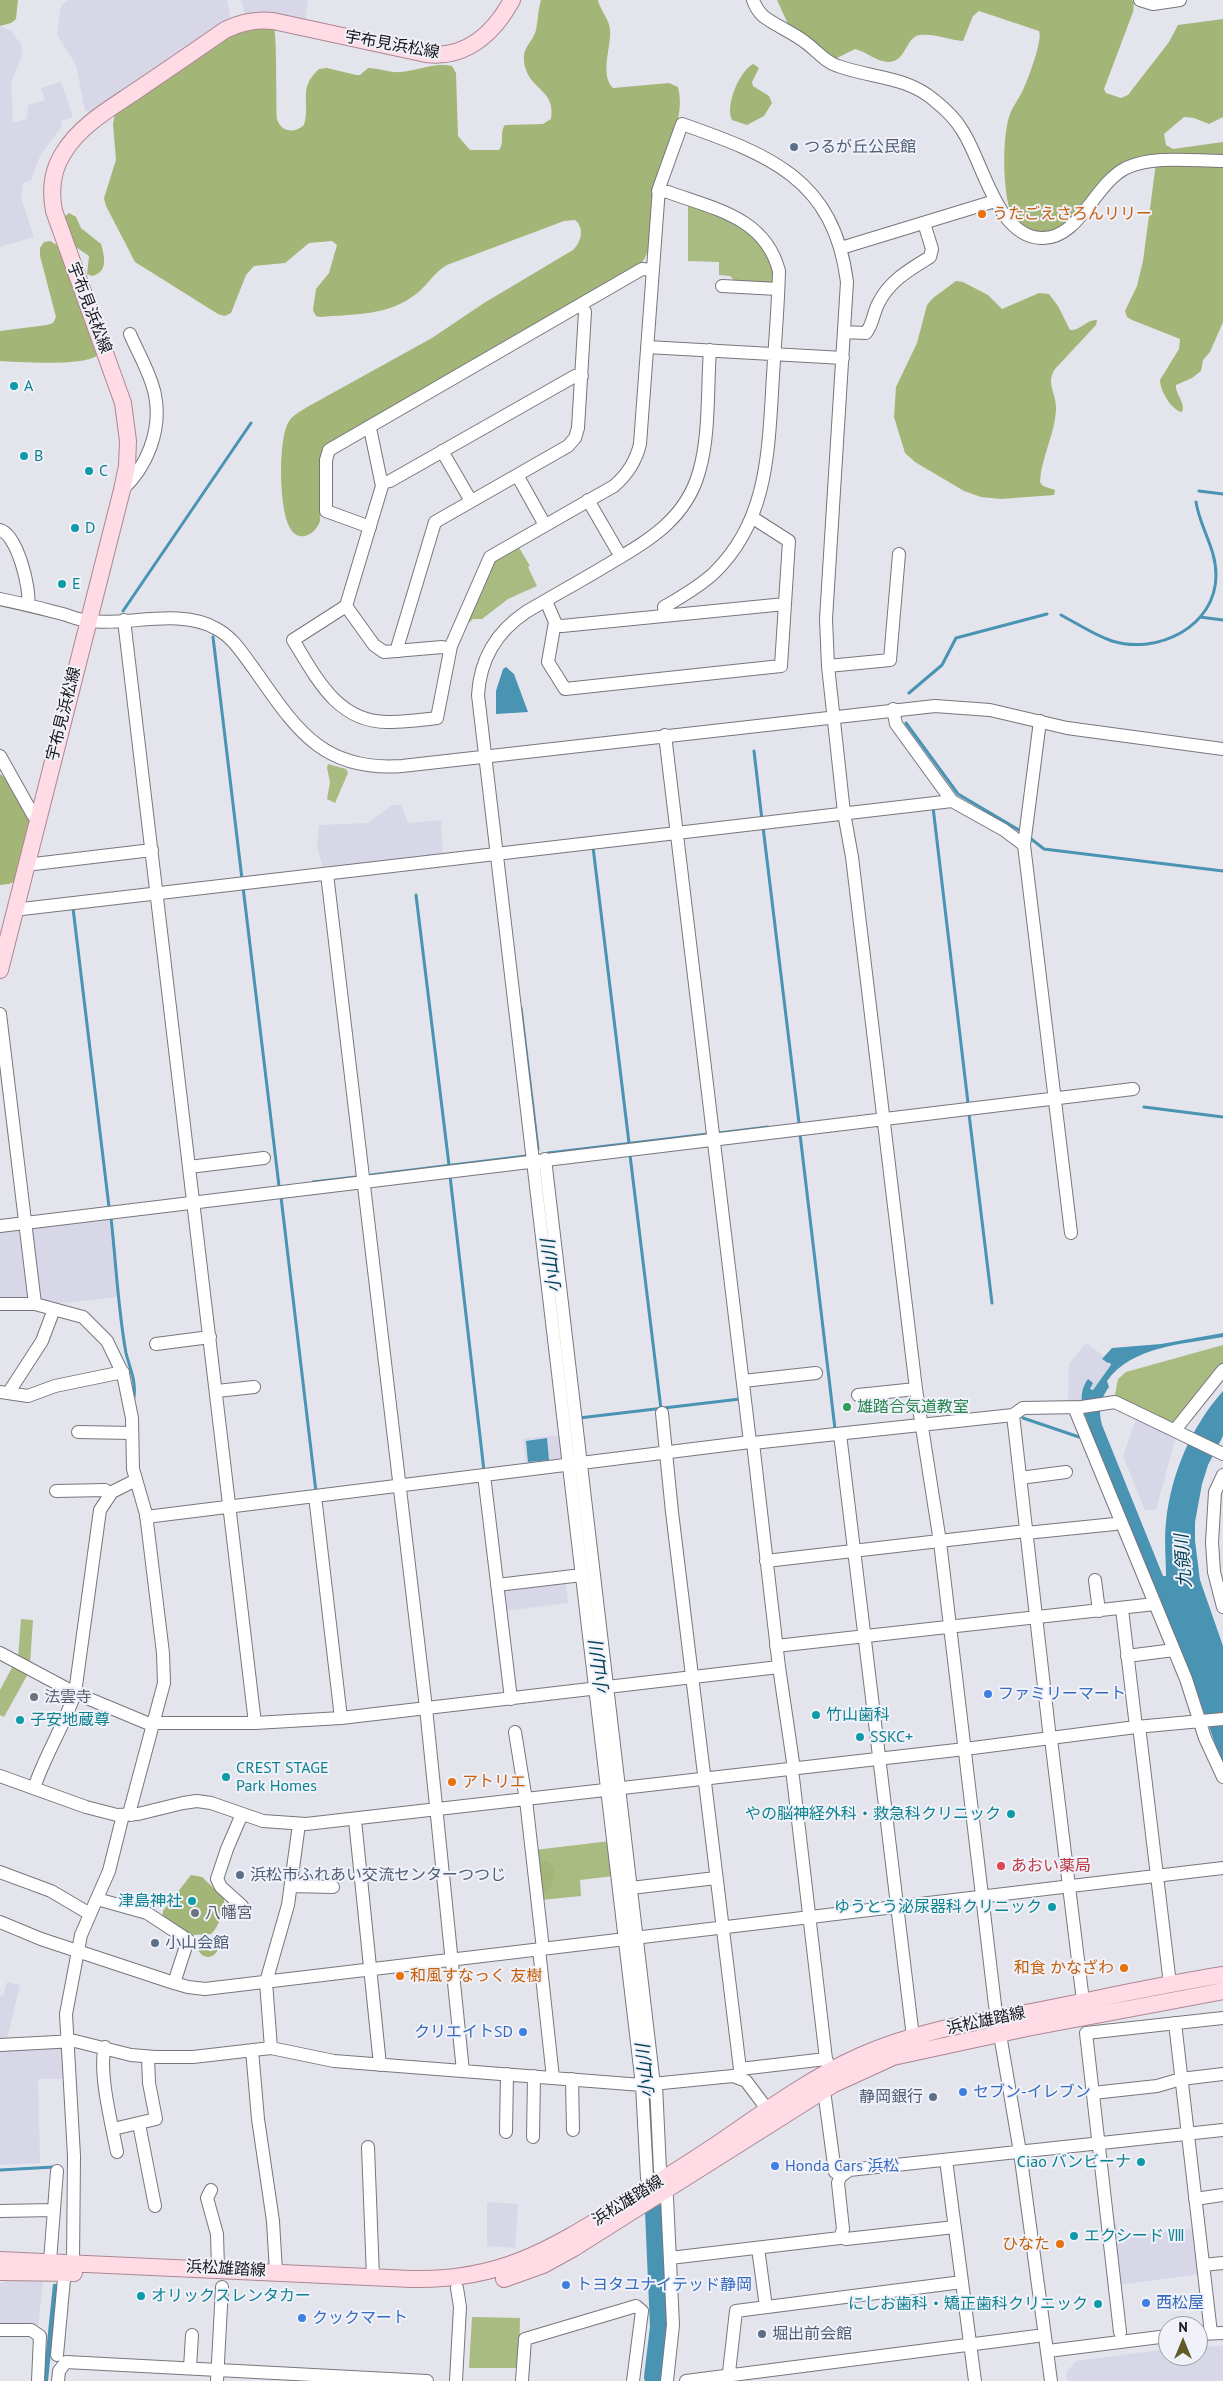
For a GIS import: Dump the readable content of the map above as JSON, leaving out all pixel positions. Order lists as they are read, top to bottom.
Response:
{
  "streets": {
    "main road": ["宇布見浜松線", "浜松雄踏線"]
  },
  "water": ["小山川", "九領川"],
  "places": [
    "つるが丘公民館",
    "うたごえさろんリリー",
    "A",
    "B",
    "C",
    "D",
    "E",
    "雄踏合気道教室",
    "ファミリーマート",
    "法雲寺",
    "竹山歯科",
    "子安地蔵尊",
    "SSKC+",
    "CREST STAGE Park Homes",
    "アトリエ",
    "やの脳神経外科・救急科クリニック",
    "あおい薬局",
    "浜松市ふれあい交流センターつつじ",
    "津島神社",
    "ゆうとう泌尿器科クリニック",
    "八幡宮",
    "小山会館",
    "和食 かなざわ",
    "和風すなっく 友樹",
    "クリエイトSD",
    "セブン-イレブン",
    "静岡銀行",
    "Ciao バンビーナ",
    "Honda Cars 浜松",
    "エクシード Ⅷ",
    "ひなた",
    "トヨタユナイテッド静岡",
    "オリックスレンタカー",
    "西松屋",
    "にしお歯科・矯正歯科クリニック",
    "クックマート",
    "堀出前会館"
  ],
  "north": "top"
}
